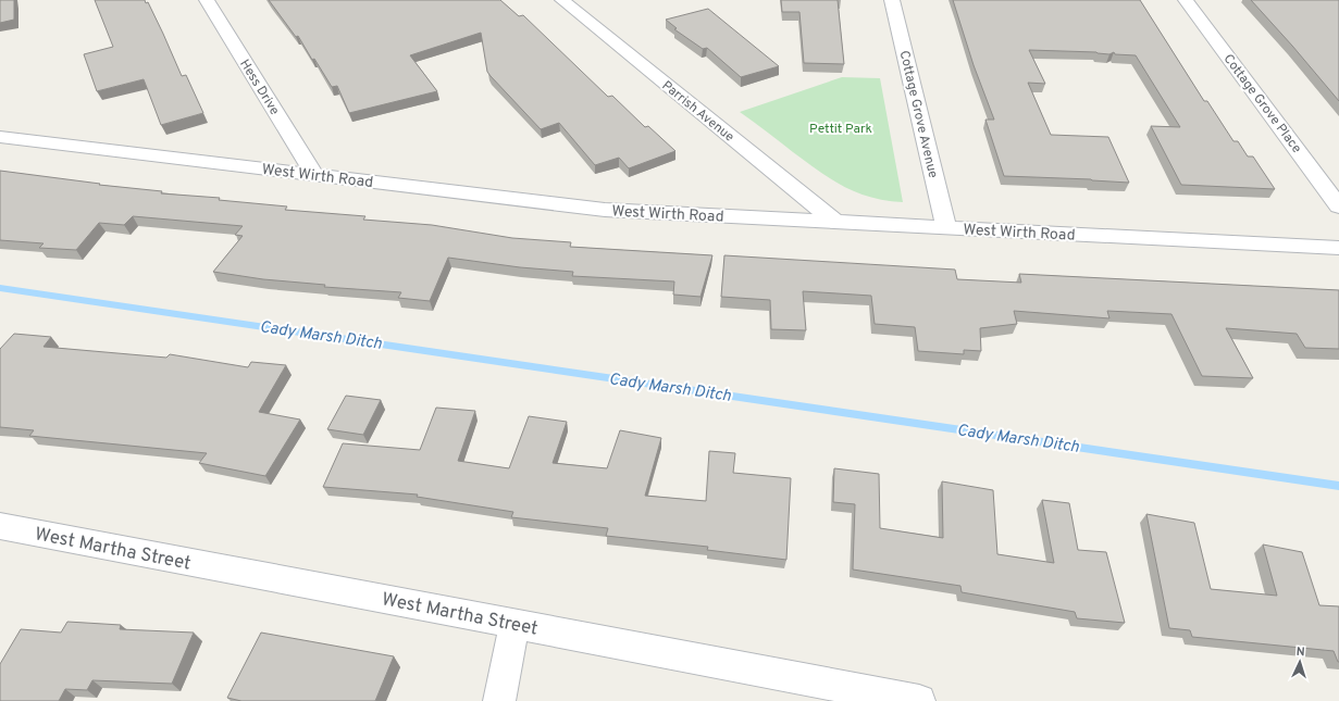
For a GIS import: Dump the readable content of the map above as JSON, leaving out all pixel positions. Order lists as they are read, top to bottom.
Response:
{
  "streets": {
    "street": [
      "Hess Drive",
      "Cottage Grove Place",
      "Parrish Avenue",
      "Cottage Grove Avenue",
      "West Wirth Road",
      "West Martha Street"
    ]
  },
  "crossings": [
    ["Hess Drive", "West Wirth Road"],
    ["Parrish Avenue", "West Wirth Road"],
    ["Cottage Grove Avenue", "West Wirth Road"]
  ],
  "water": ["Cady Marsh Ditch"],
  "parks": ["Pettit Park"],
  "north": "top"
}
